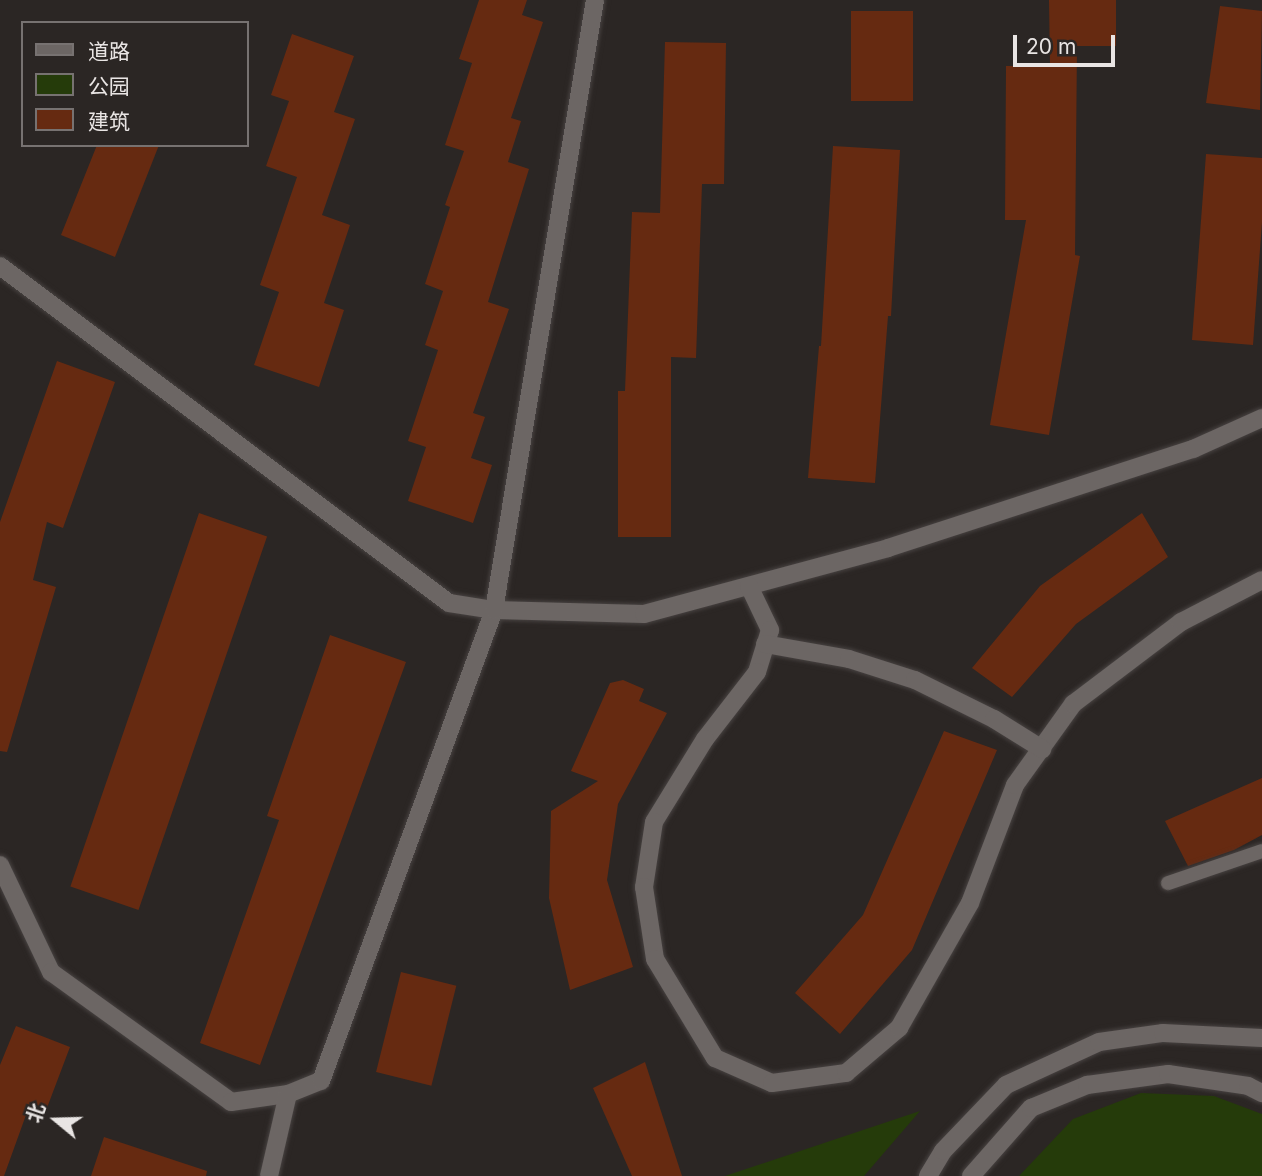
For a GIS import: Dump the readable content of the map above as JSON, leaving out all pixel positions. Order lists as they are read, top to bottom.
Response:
{
  "legend": ["道路", "公园", "建筑"],
  "scale_bar": "20 m",
  "north": "left"
}
